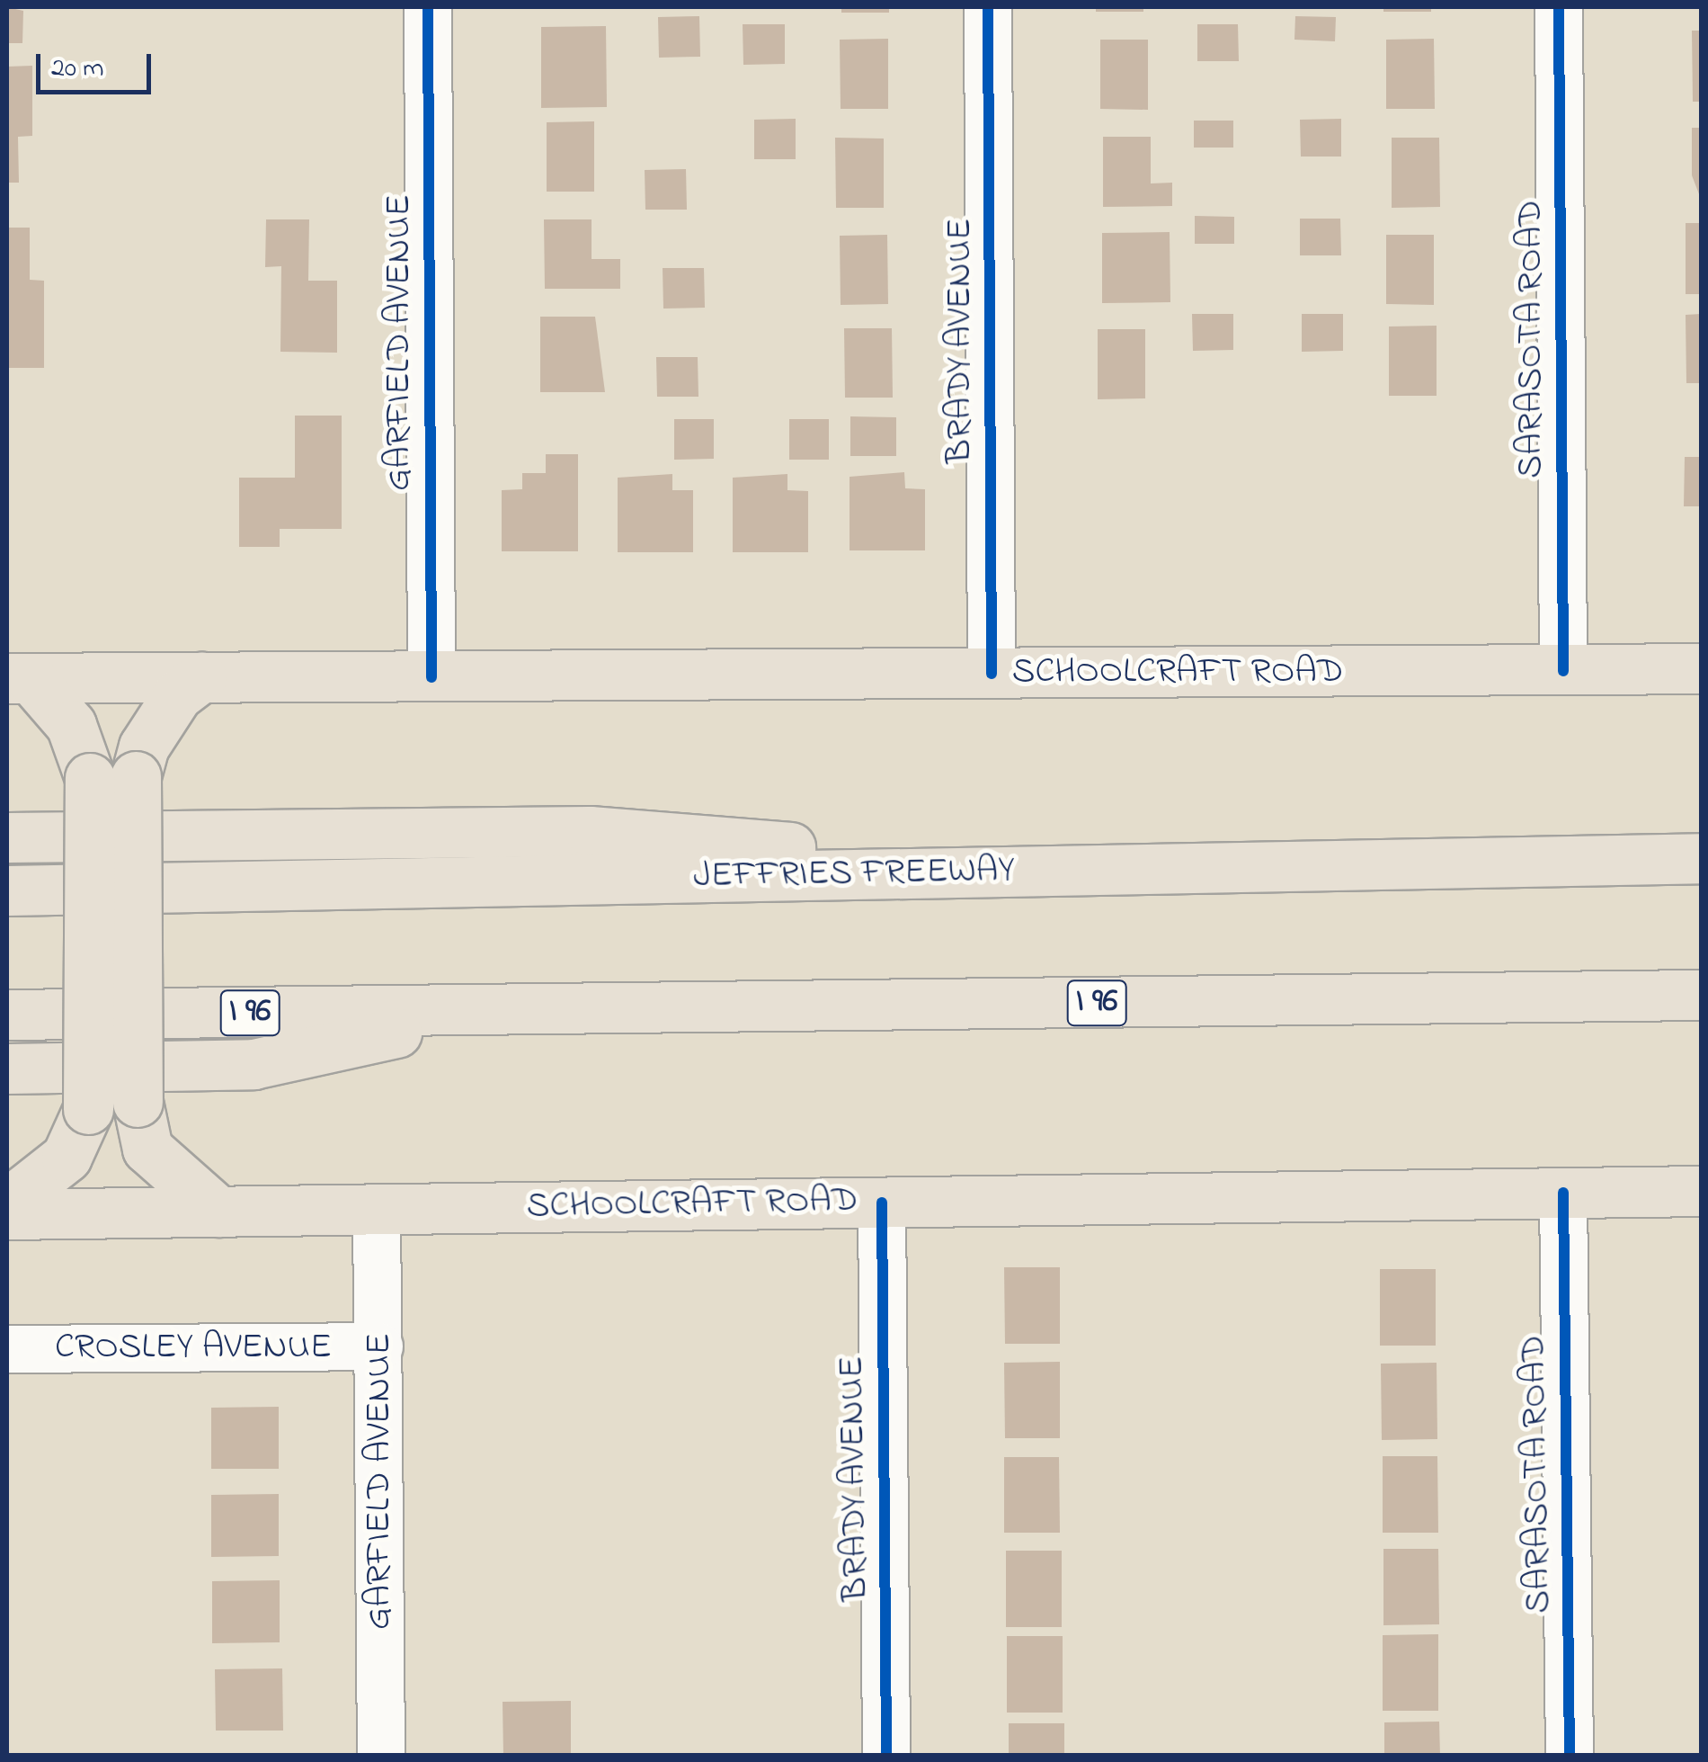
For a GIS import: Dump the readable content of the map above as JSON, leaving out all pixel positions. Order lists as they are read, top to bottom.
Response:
{
  "streets": {
    "main road": ["SCHOOLCRAFT ROAD", "JEFFRIES FREEWAY", "I 96"],
    "street": [
      "SARASOTA ROAD",
      "BRADY AVENUE",
      "GARFIELD AVENUE",
      "CROSLEY AVENUE"
    ]
  },
  "crossings": [
    ["SARASOTA ROAD", "SCHOOLCRAFT ROAD"],
    ["BRADY AVENUE", "SCHOOLCRAFT ROAD"],
    ["GARFIELD AVENUE", "SCHOOLCRAFT ROAD"],
    ["GARFIELD AVENUE", "CROSLEY AVENUE"]
  ],
  "scale_bar": "20 m"
}
